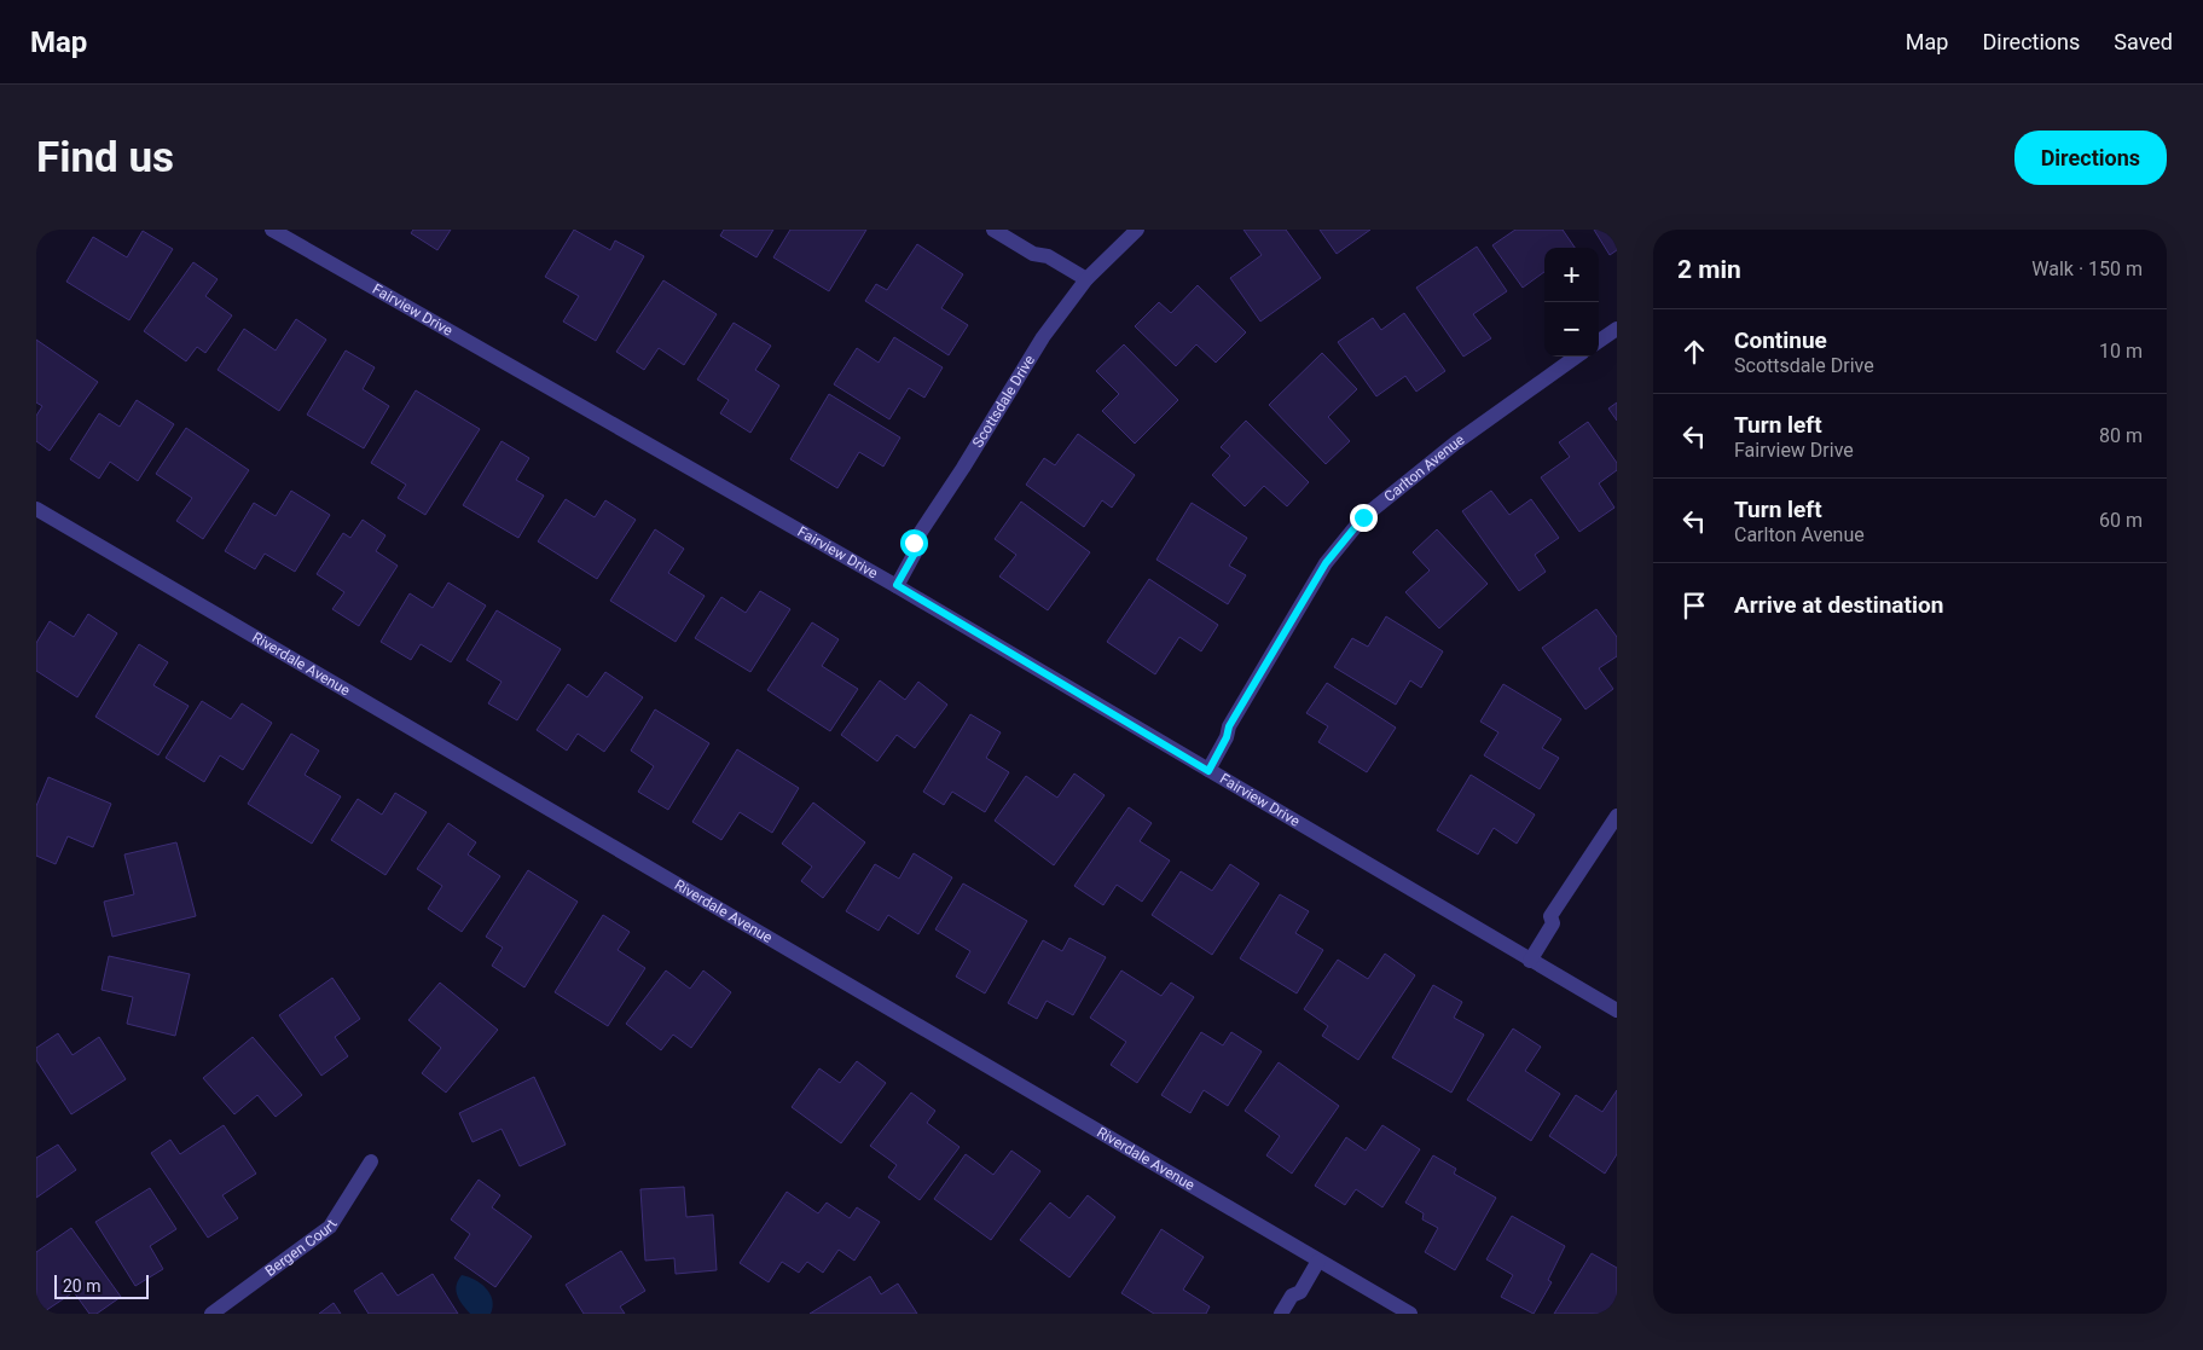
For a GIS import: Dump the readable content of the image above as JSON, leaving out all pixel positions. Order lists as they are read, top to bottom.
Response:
{
  "streets": {
    "street": [
      "Fairview Drive",
      "Scottsdale Drive",
      "Carlton Avenue",
      "Riverdale Avenue",
      "Bergen Court"
    ]
  },
  "crossings": [
    ["Fairview Drive", "Scottsdale Drive"],
    ["Fairview Drive", "Carlton Avenue"]
  ],
  "scale_bar": "20 m",
  "page": {
    "header": "Map",
    "nav": ["Map", "Directions", "Saved"],
    "buttons": "Directions",
    "title": "Find us",
    "heading": ["2 min", "Walk · 150 m"],
    "map_buttons": ["+", "−"],
    "list": [
      ["Continue", "Scottsdale Drive", "10 m"],
      ["Turn left", "Fairview Drive", "80 m"],
      ["Turn left", "Carlton Avenue", "60 m"],
      "Arrive at destination"
    ],
    "scale": "20 m"
  }
}
